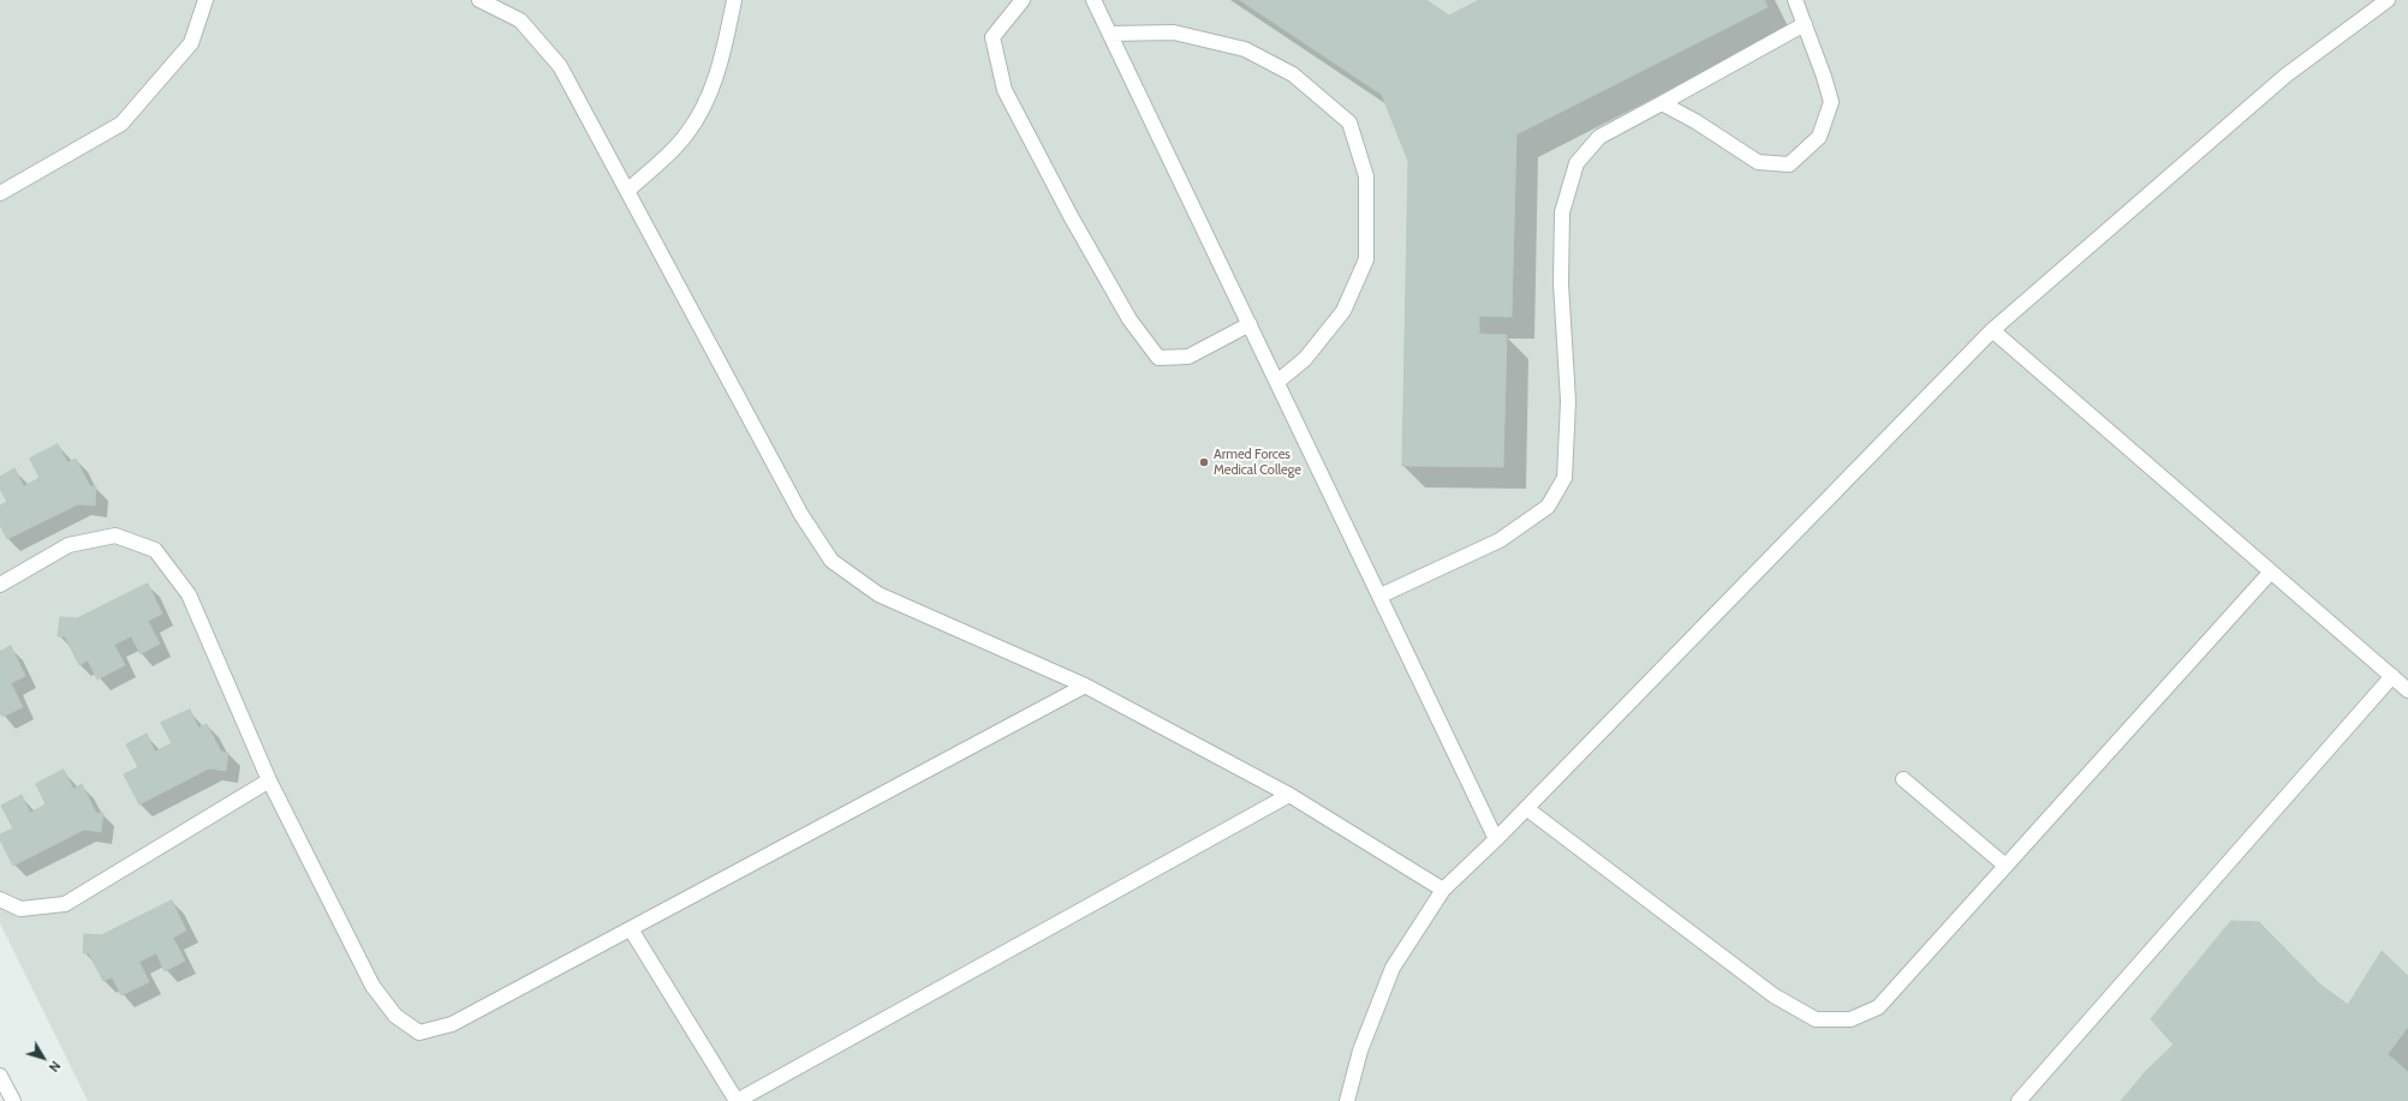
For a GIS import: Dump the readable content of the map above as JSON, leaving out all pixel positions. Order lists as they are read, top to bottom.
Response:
{
  "places": ["Armed Forces Medical College"],
  "north": "bottom right"
}
